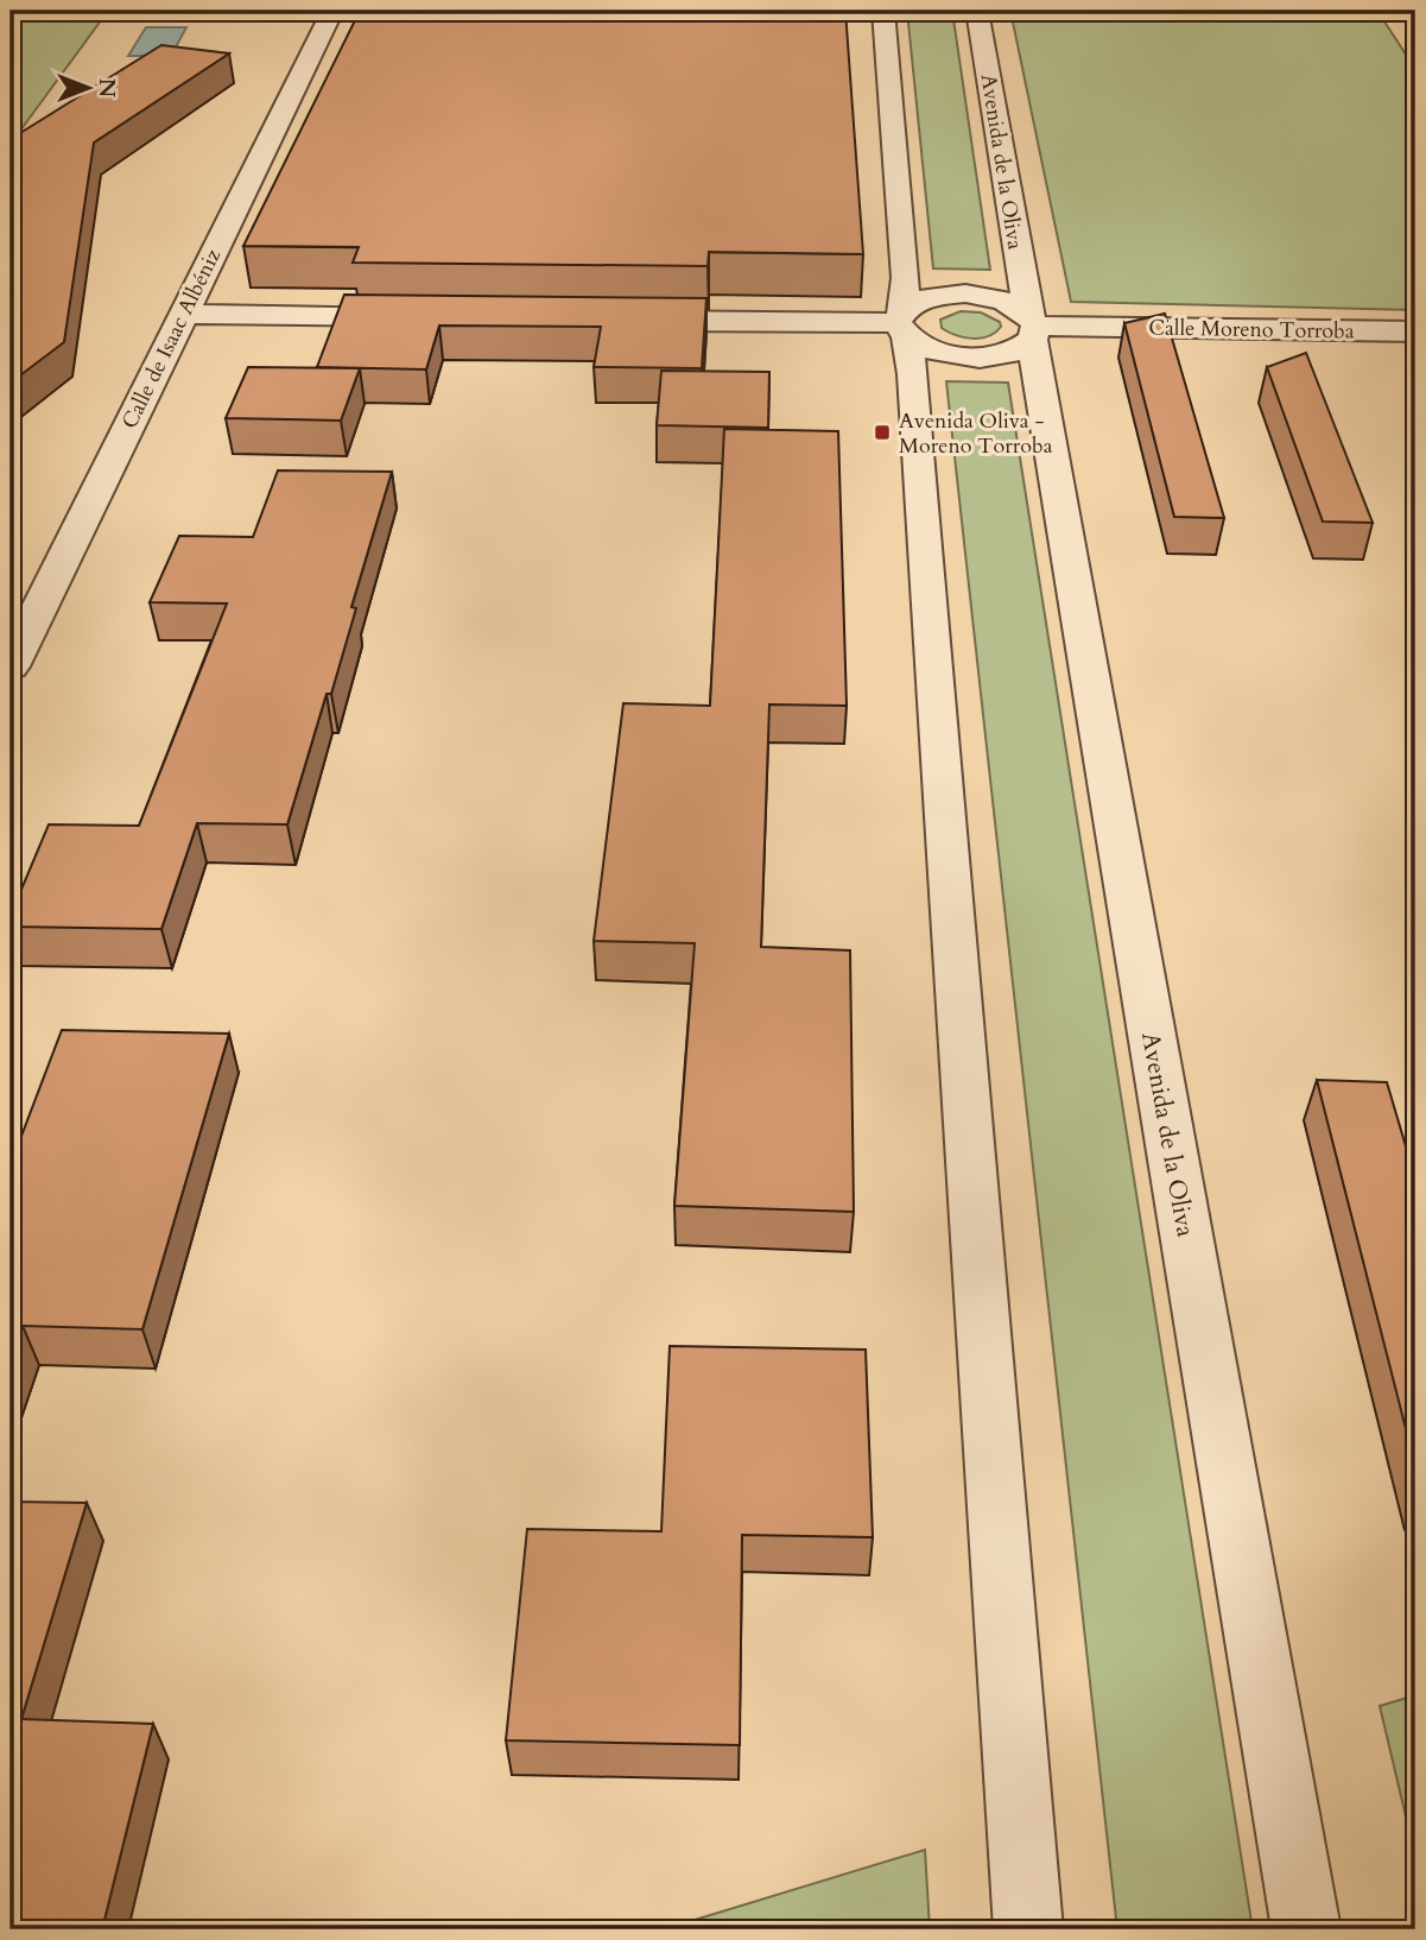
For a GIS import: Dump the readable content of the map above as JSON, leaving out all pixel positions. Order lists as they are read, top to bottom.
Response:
{
  "streets": {
    "street": ["Avenida de la Oliva", "Calle Moreno Torroba", "Calle de Isaac Albéniz"]
  },
  "crossings": [
    ["Avenida de la Oliva", "Calle Moreno Torroba"]
  ],
  "places": {
    "transit": ["Avenida Oliva - Moreno Torroba"]
  },
  "north": "right"
}
